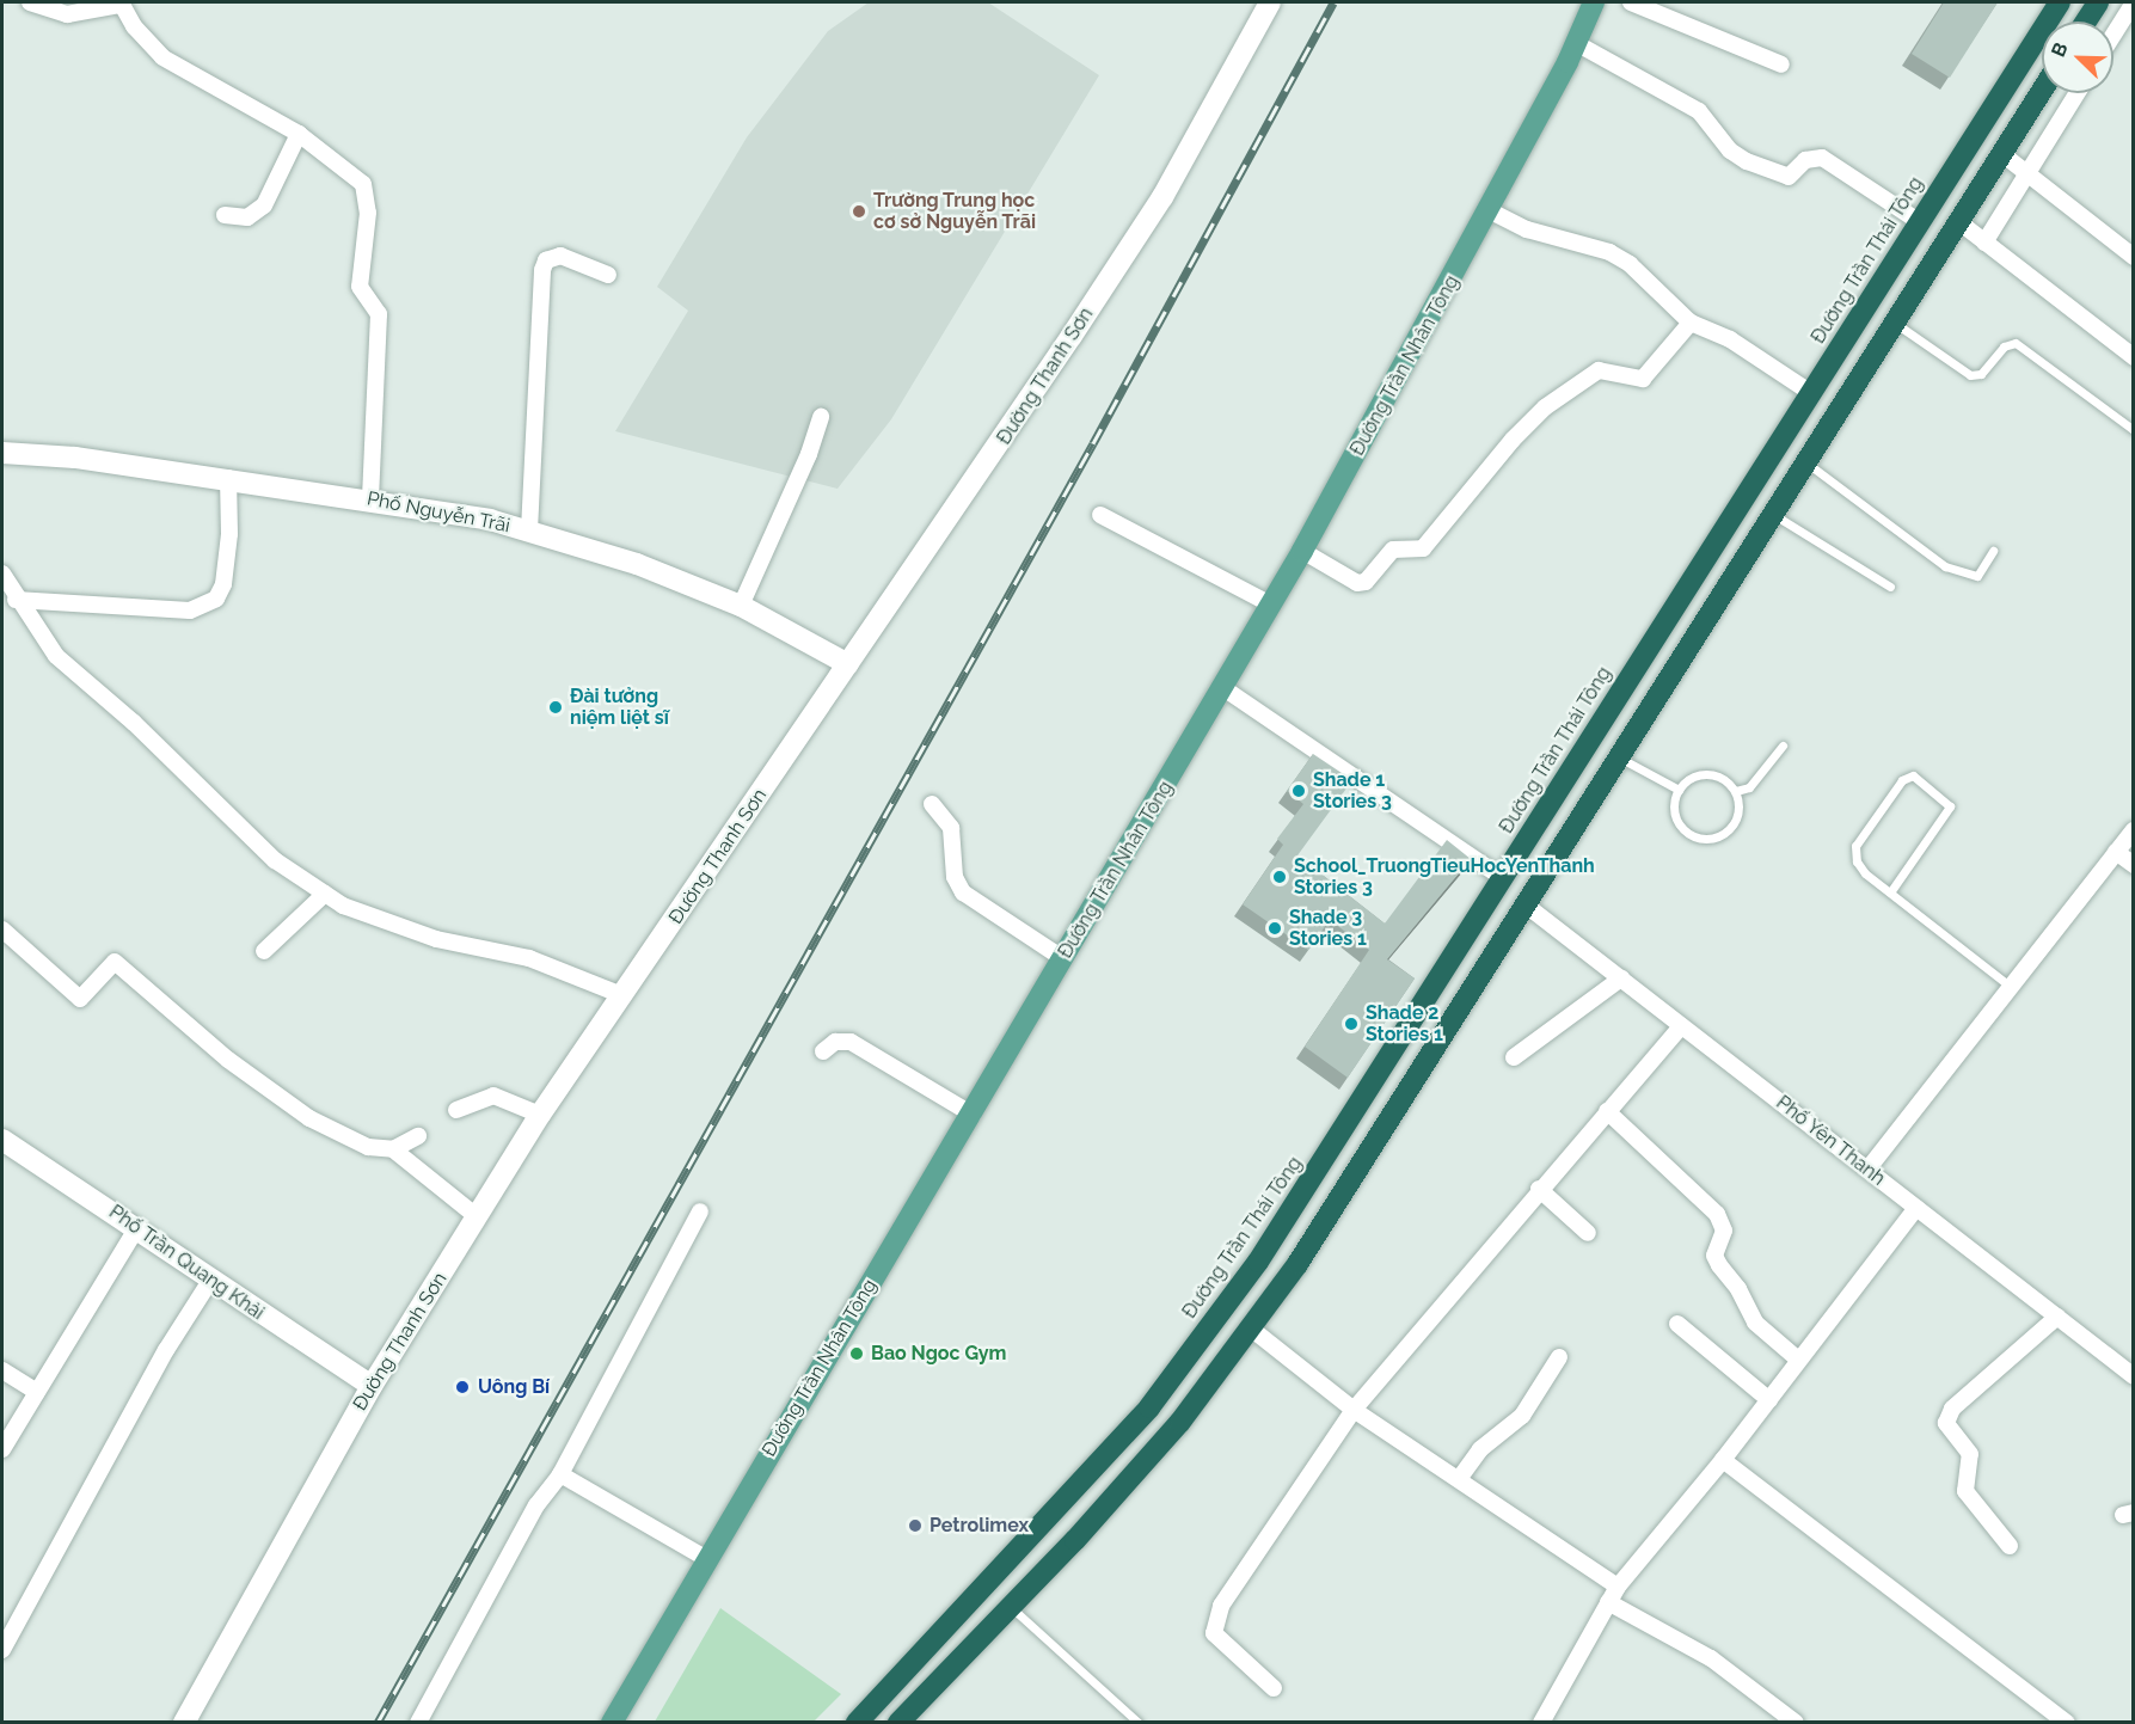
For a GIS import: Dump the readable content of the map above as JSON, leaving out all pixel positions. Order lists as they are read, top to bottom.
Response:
{
  "streets": {
    "highway": ["Đường Trần Thái Tông"],
    "main road": ["Đường Trần Nhân Tông"],
    "street": [
      "Đường Thanh Sơn",
      "Phố Nguyễn Trãi",
      "Phố Yên Thanh",
      "Phố Trần Quang Khải"
    ]
  },
  "crossings": [
    ["Đường Thanh Sơn", "Phố Nguyễn Trãi"],
    ["Đường Thanh Sơn", "Phố Trần Quang Khải"]
  ],
  "places": [
    "Trường Trung học cơ sở Nguyễn Trãi",
    "Đài tưởng niệm liệt sĩ",
    "Shade 1 Stories 3",
    "School_TruongTieuHocYenThanh Stories 3",
    "Shade 3 Stories 1",
    "Shade 2 Stories 1",
    "Bao Ngoc Gym",
    "Uông Bí",
    "Petrolimex"
  ],
  "north": "top left"
}
